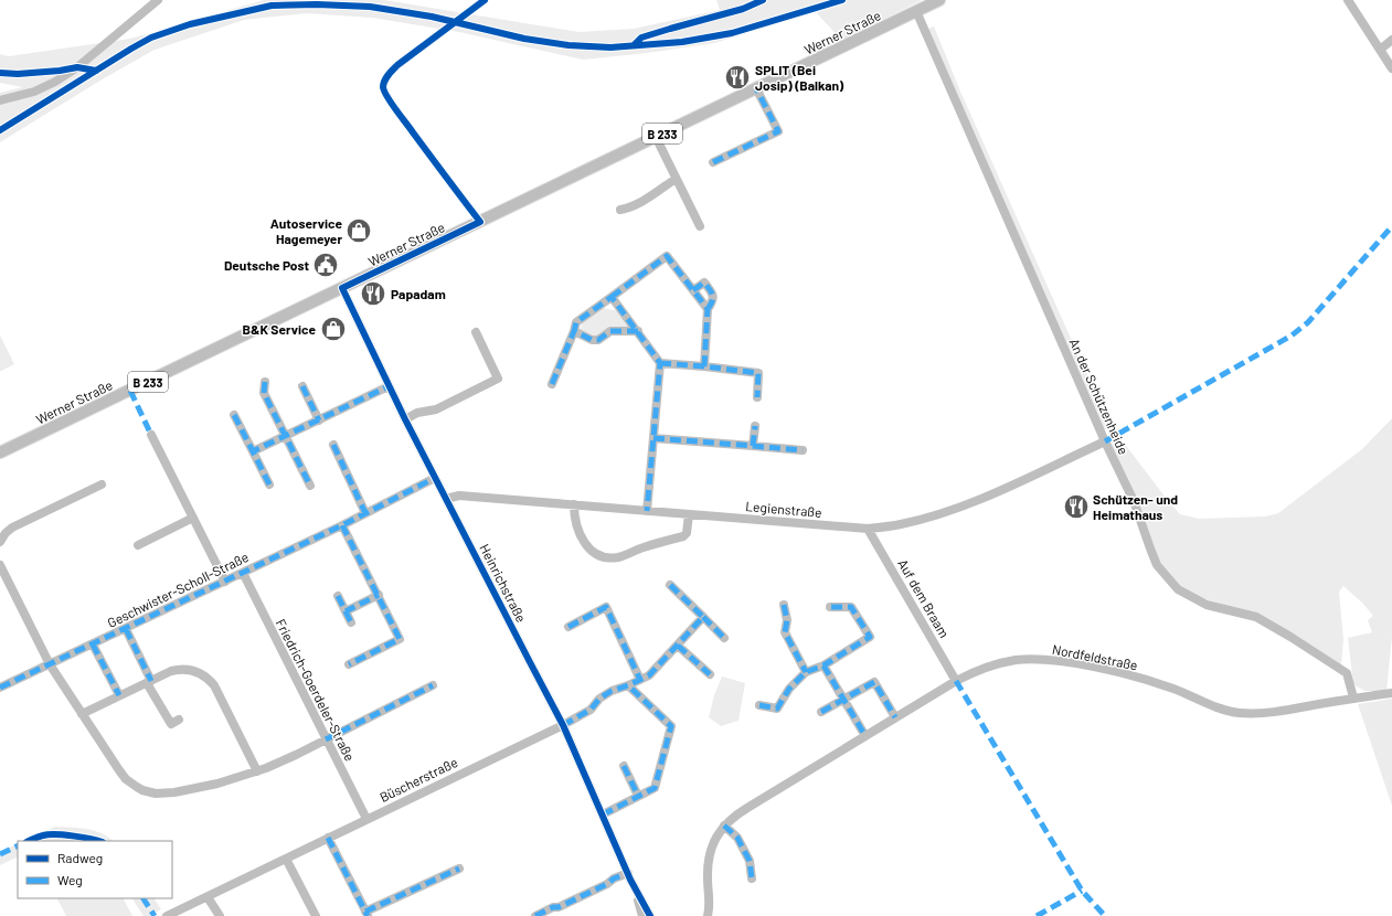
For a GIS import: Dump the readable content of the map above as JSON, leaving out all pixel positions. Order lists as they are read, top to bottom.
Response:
{
  "streets": {
    "main road": ["Werner Straße", "B 233"],
    "street": [
      "An der Schützenheide",
      "Legienstraße",
      "Heinrichstraße",
      "Geschwister-Scholl-Straße",
      "Auf dem Braam",
      "Nordfeldstraße",
      "Friedrich-Goerdeler-Straße",
      "Büscherstraße"
    ]
  },
  "crossings": [
    ["Werner Straße", "An der Schützenheide"],
    ["Werner Straße", "Heinrichstraße"],
    ["An der Schützenheide", "Legienstraße"],
    ["An der Schützenheide", "Nordfeldstraße"],
    ["Legienstraße", "Heinrichstraße"],
    ["Legienstraße", "Auf dem Braam"],
    ["Heinrichstraße", "Geschwister-Scholl-Straße"],
    ["Heinrichstraße", "Büscherstraße"],
    ["Geschwister-Scholl-Straße", "Friedrich-Goerdeler-Straße"],
    ["Auf dem Braam", "Nordfeldstraße"],
    ["Friedrich-Goerdeler-Straße", "Büscherstraße"]
  ],
  "places": {
    "restaurant": ["SPLIT (Bei Josip) (Balkan)", "Papadam", "Schützen- und Heimathaus"],
    "shop": ["Autoservice Hagemeyer", "B&K Service"],
    "public building": ["Deutsche Post"]
  },
  "legend": ["Radweg", "Weg"]
}
